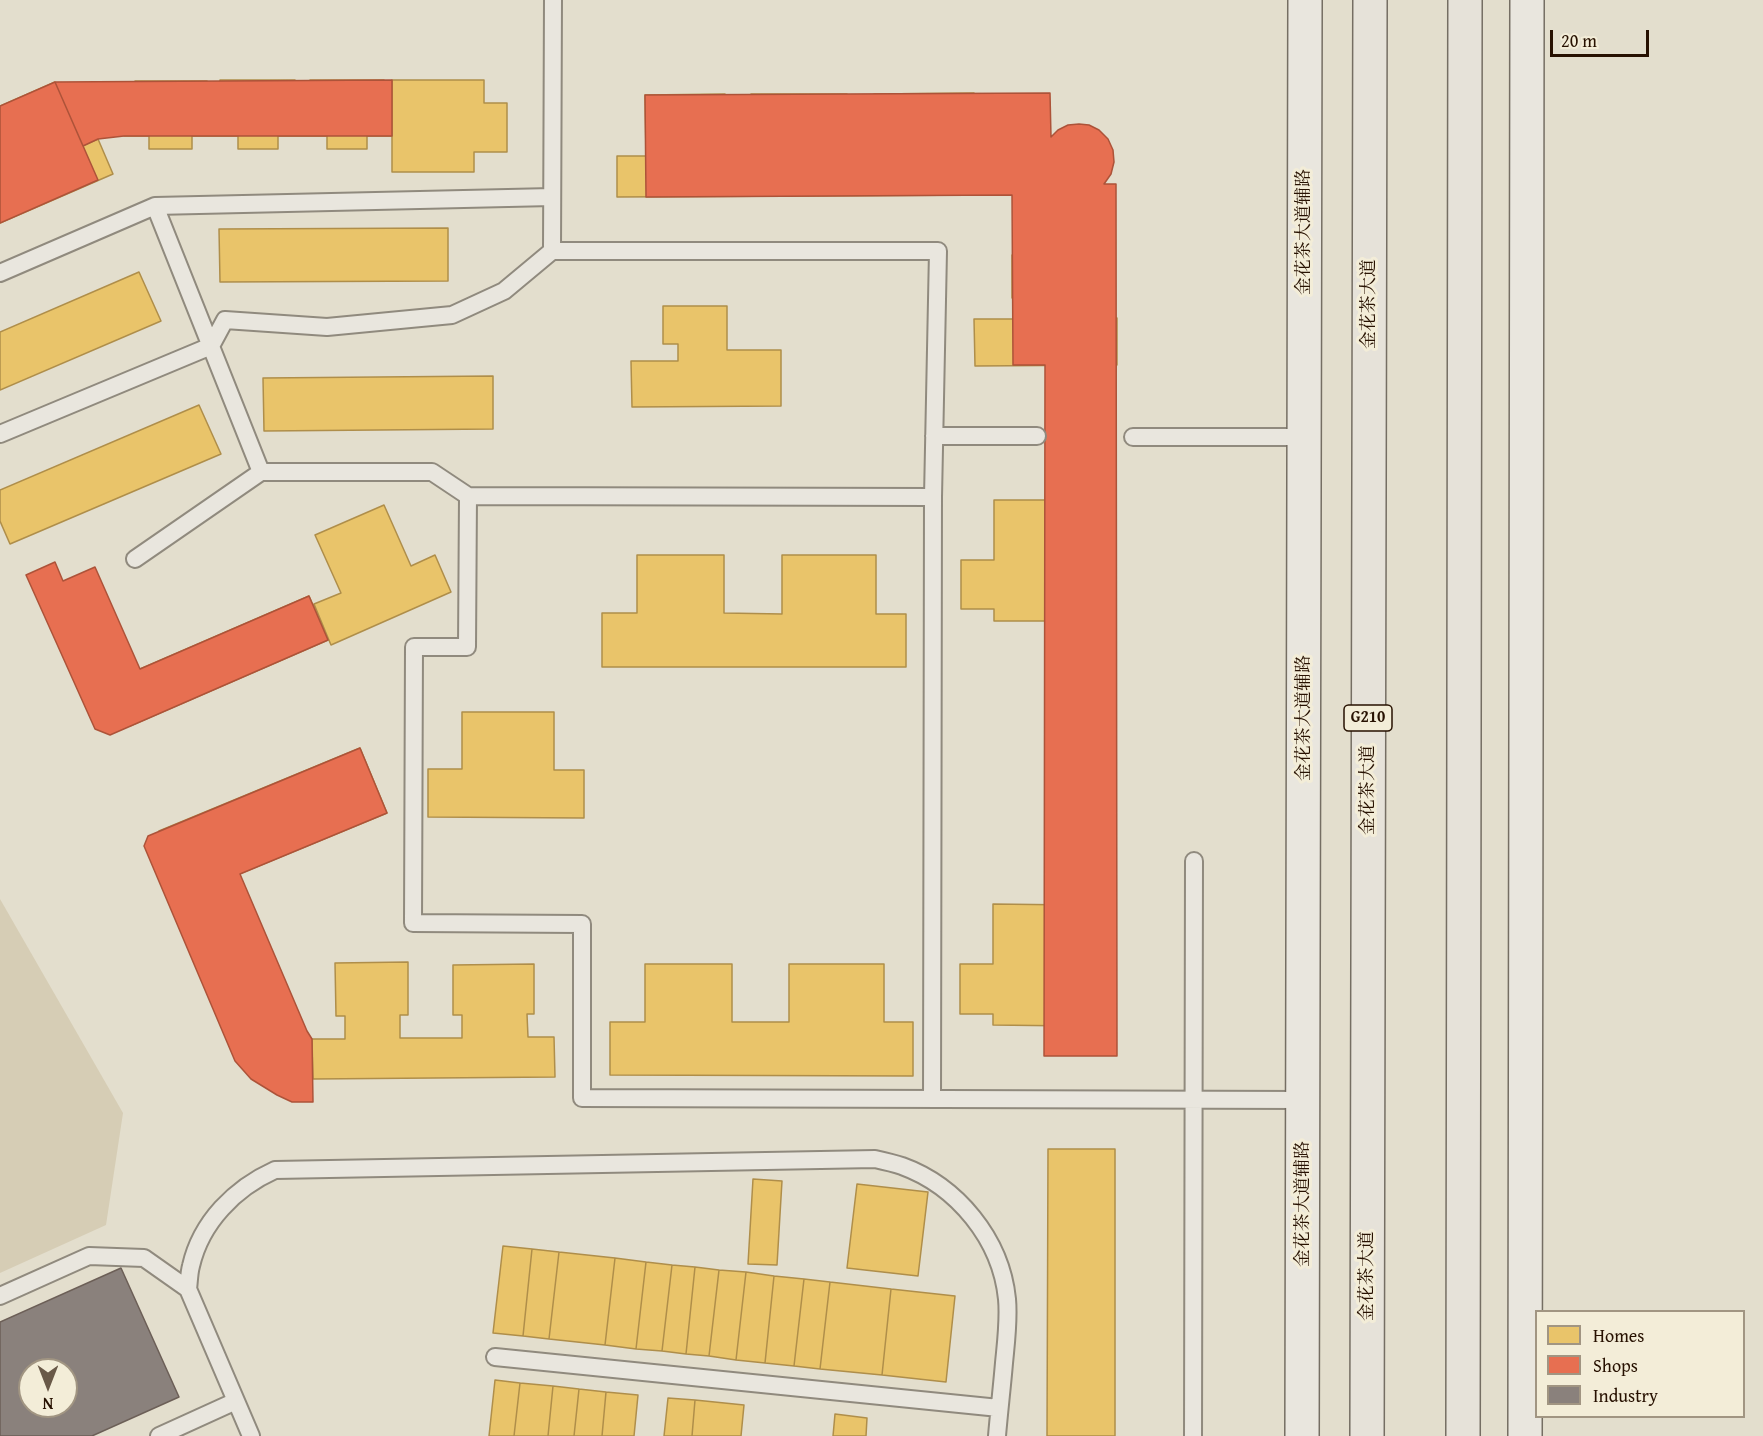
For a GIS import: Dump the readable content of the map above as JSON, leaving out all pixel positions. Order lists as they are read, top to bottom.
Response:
{
  "streets": {
    "highway": ["金花茶大道", "G210"],
    "street": ["金花茶大道辅路"]
  },
  "legend": ["Homes", "Shops", "Industry"],
  "scale_bar": "20 m",
  "north": "bottom"
}
